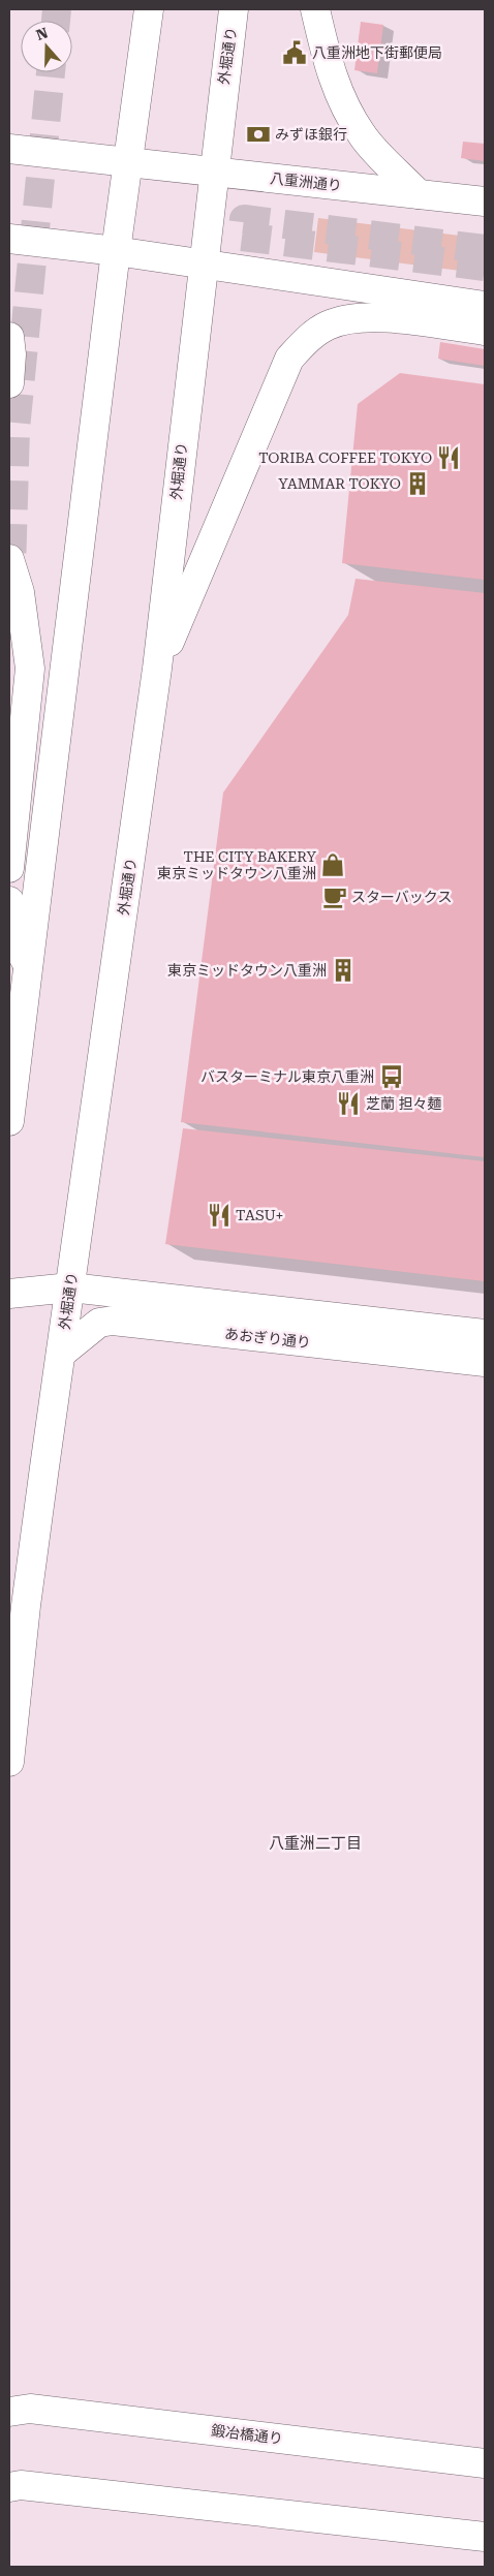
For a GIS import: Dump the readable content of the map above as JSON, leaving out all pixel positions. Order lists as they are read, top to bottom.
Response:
{
  "streets": {
    "main road": [
      "外堀通り",
      "八重洲通り",
      "あおぎり通り",
      "鍛冶橋通り"
    ]
  },
  "crossings": [
    ["外堀通り", "八重洲通り"],
    ["外堀通り", "あおぎり通り"]
  ],
  "districts": ["八重洲二丁目"],
  "places": {
    "public building": ["八重洲地下街郵便局"],
    "bank": ["みずほ銀行"],
    "restaurant": ["TORIBA COFFEE TOKYO", "芝蘭 担々麺", "TASU+"],
    "building": ["YAMMAR TOKYO", "東京ミッドタウン八重洲"],
    "shop": ["THE CITY BAKERY 東京ミッドタウン八重洲"],
    "cafe": ["スターバックス"],
    "bus stop": ["バスターミナル東京八重洲"]
  },
  "north": "top"
}
